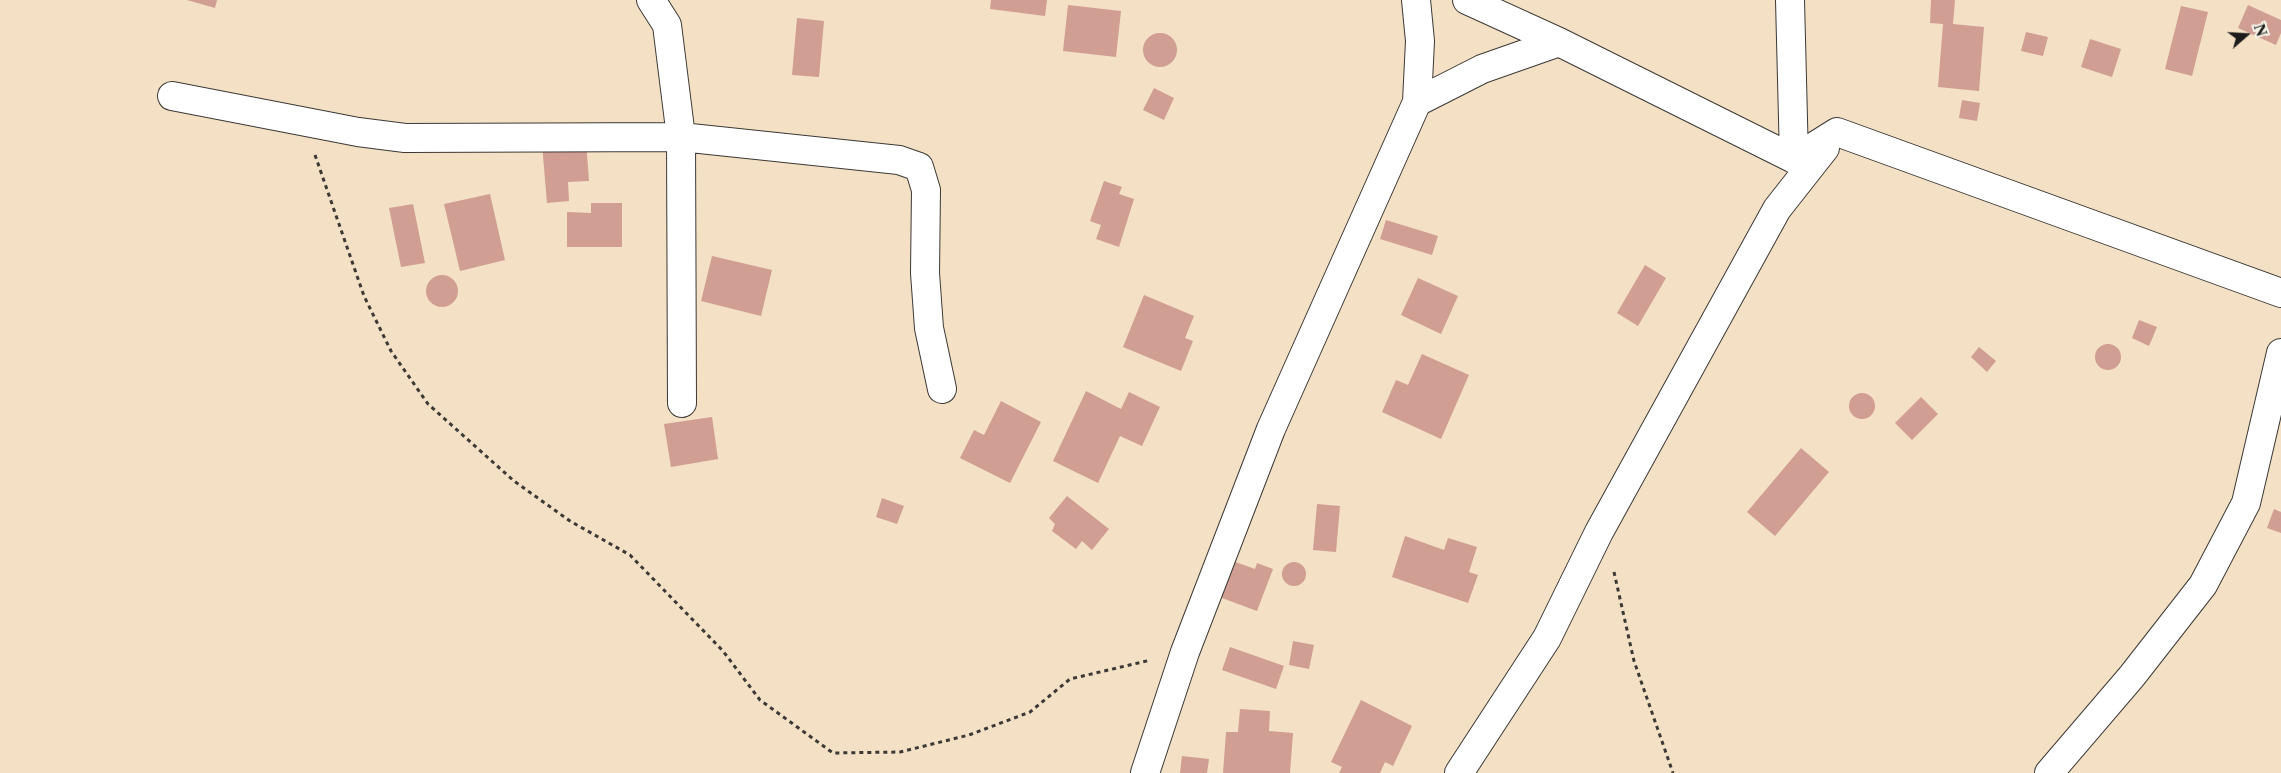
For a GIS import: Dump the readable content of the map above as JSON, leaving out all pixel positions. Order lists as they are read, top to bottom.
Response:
{
  "north": "right"
}
